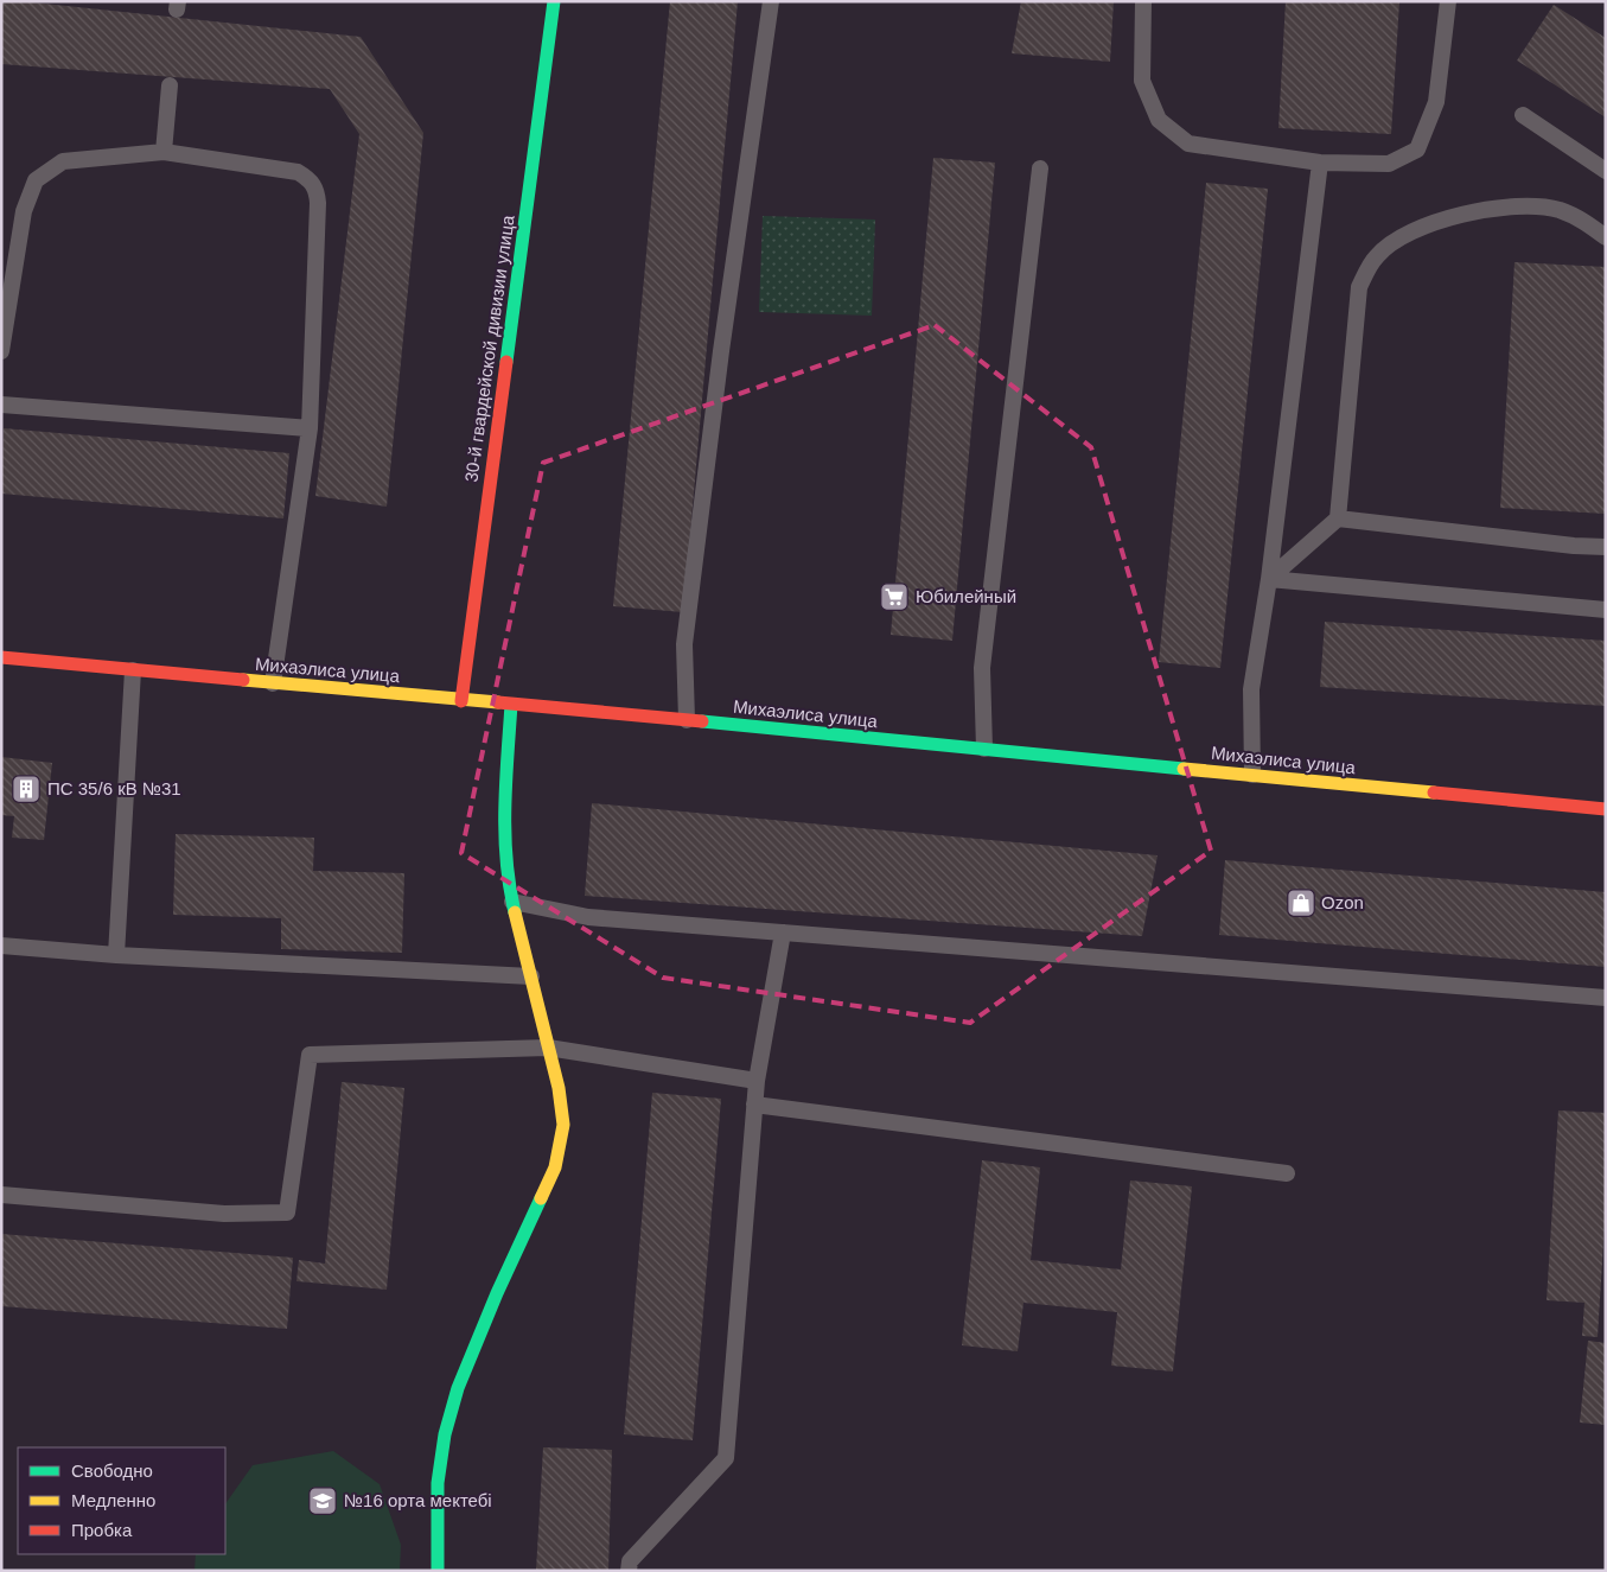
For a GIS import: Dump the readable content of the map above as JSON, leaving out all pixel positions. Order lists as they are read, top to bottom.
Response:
{
  "streets": {
    "street": ["30-й гвардейской дивизии улица", "Михаэлиса улица"]
  },
  "crossings": [
    ["30-й гвардейской дивизии улица", "Михаэлиса улица"]
  ],
  "places": {
    "supermarket": ["Юбилейный"],
    "building": ["ПС 35/6 кВ №31"],
    "shop": ["Ozon"],
    "school or university": ["№16 орта мектебі"]
  },
  "legend": ["Свободно", "Медленно", "Пробка"]
}
